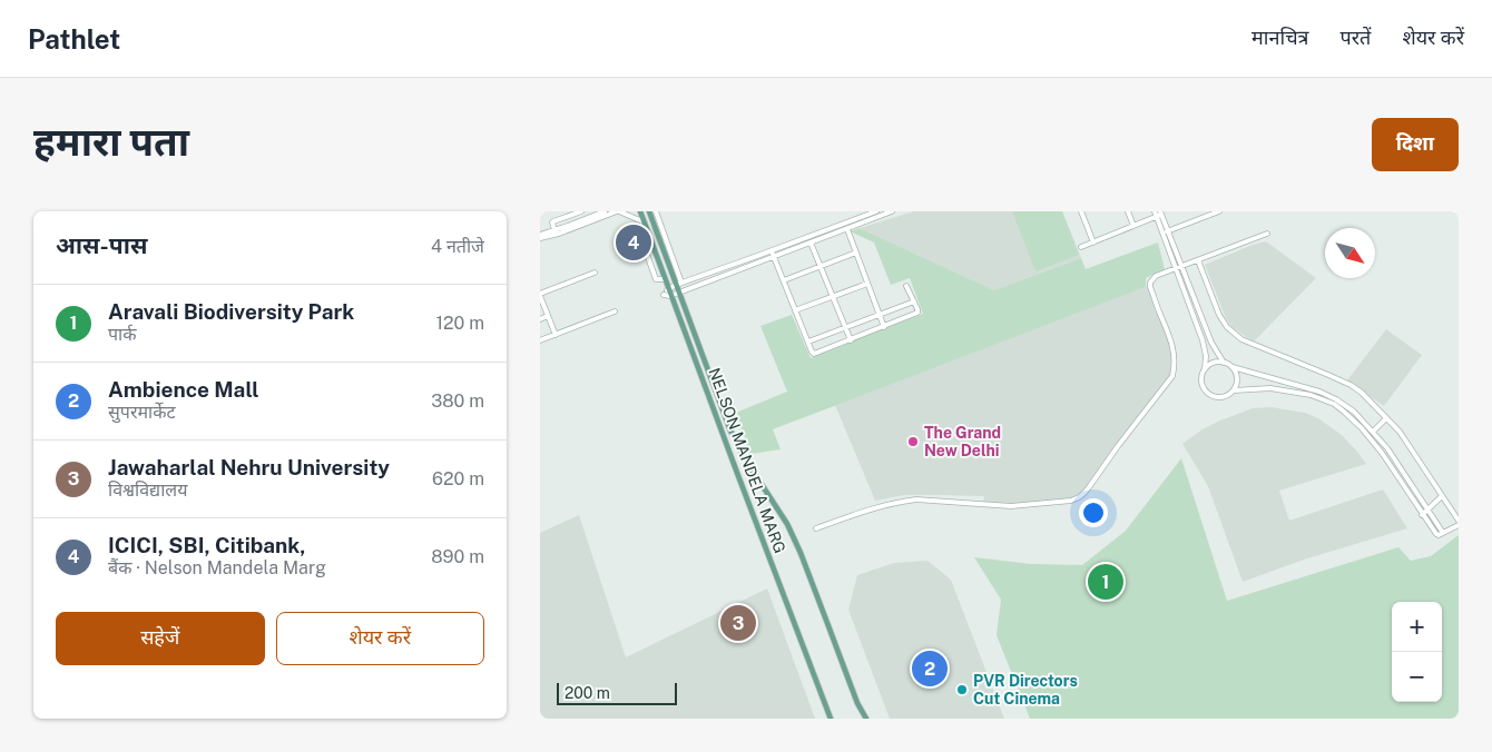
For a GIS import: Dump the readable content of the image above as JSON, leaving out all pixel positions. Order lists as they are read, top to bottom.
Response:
{
  "streets": {
    "main road": ["NELSON MANDELA MARG"]
  },
  "places": ["The Grand New Delhi", "PVR Directors Cut Cinema"],
  "scale_bar": "200 m",
  "north": "bottom right",
  "page": {
    "header": "Pathlet",
    "nav": ["मानचित्र", "परतें", "शेयर करें"],
    "buttons": [
      "दिशा",
      ["सहेजें", "शेयर करें"]
    ],
    "title": "हमारा पता",
    "heading": ["आस-पास", "4 नतीजे"],
    "pins": [
      "4",
      "1",
      "3",
      "2"
    ],
    "list": [
      {
        "mark": "1",
        "name": "Aravali Biodiversity Park",
        "note": "पार्क",
        "value": "120 m"
      },
      {
        "mark": "2",
        "name": "Ambience Mall",
        "note": "सुपरमार्केट",
        "value": "380 m"
      },
      {
        "mark": "3",
        "name": "Jawaharlal Nehru University",
        "note": "विश्वविद्यालय",
        "value": "620 m"
      },
      {
        "mark": "4",
        "name": "ICICI, SBI, Citibank,",
        "note": "बैंक · Nelson Mandela Marg",
        "value": "890 m"
      }
    ],
    "map_buttons": ["+", "−"],
    "scale": "200 m"
  }
}
